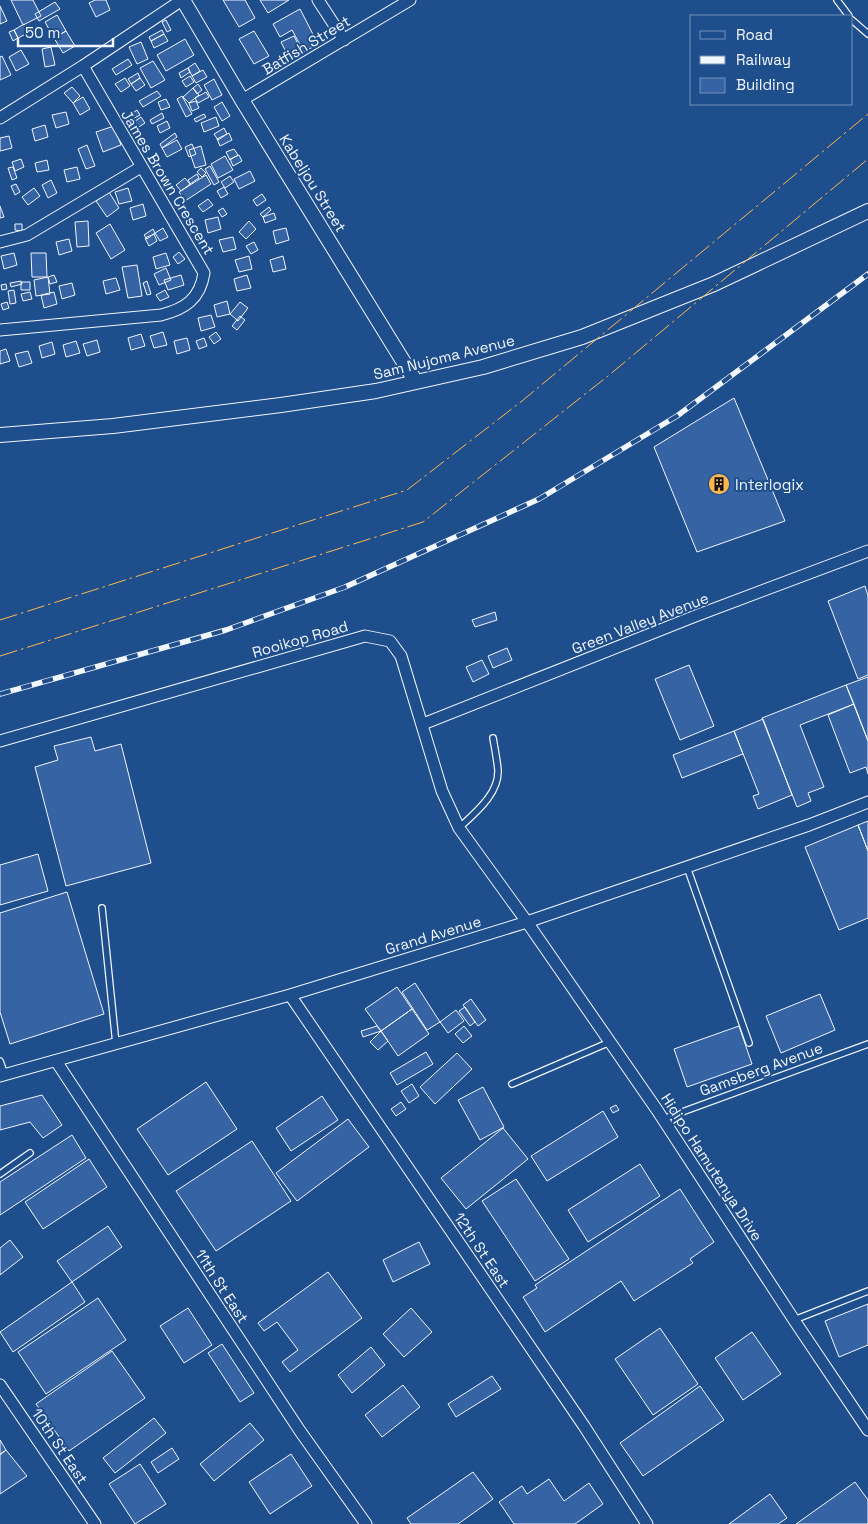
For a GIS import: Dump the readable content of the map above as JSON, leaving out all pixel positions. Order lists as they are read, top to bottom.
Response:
{
  "streets": {
    "street": [
      "Batfish Street",
      "James Brown Crescent",
      "Kabeljou Street",
      "Sam Nujoma Avenue",
      "Green Valley Avenue",
      "Rooikop Road",
      "Grand Avenue",
      "Hidipo Hamutenya Drive",
      "12th St East",
      "11th St East",
      "10th St East"
    ],
    "lane": ["Gamsberg Avenue"]
  },
  "crossings": [
    ["Batfish Street", "Kabeljou Street"],
    ["Kabeljou Street", "Sam Nujoma Avenue"],
    ["Green Valley Avenue", "Rooikop Road"],
    ["Rooikop Road", "Grand Avenue"],
    ["Rooikop Road", "Hidipo Hamutenya Drive"],
    ["Grand Avenue", "Hidipo Hamutenya Drive"],
    ["Grand Avenue", "12th St East"],
    ["Grand Avenue", "11th St East"],
    ["Gamsberg Avenue", "Hidipo Hamutenya Drive"]
  ],
  "places": {
    "building": ["Interlogix"]
  },
  "legend": ["Road", "Railway", "Building"],
  "scale_bar": "50 m"
}
